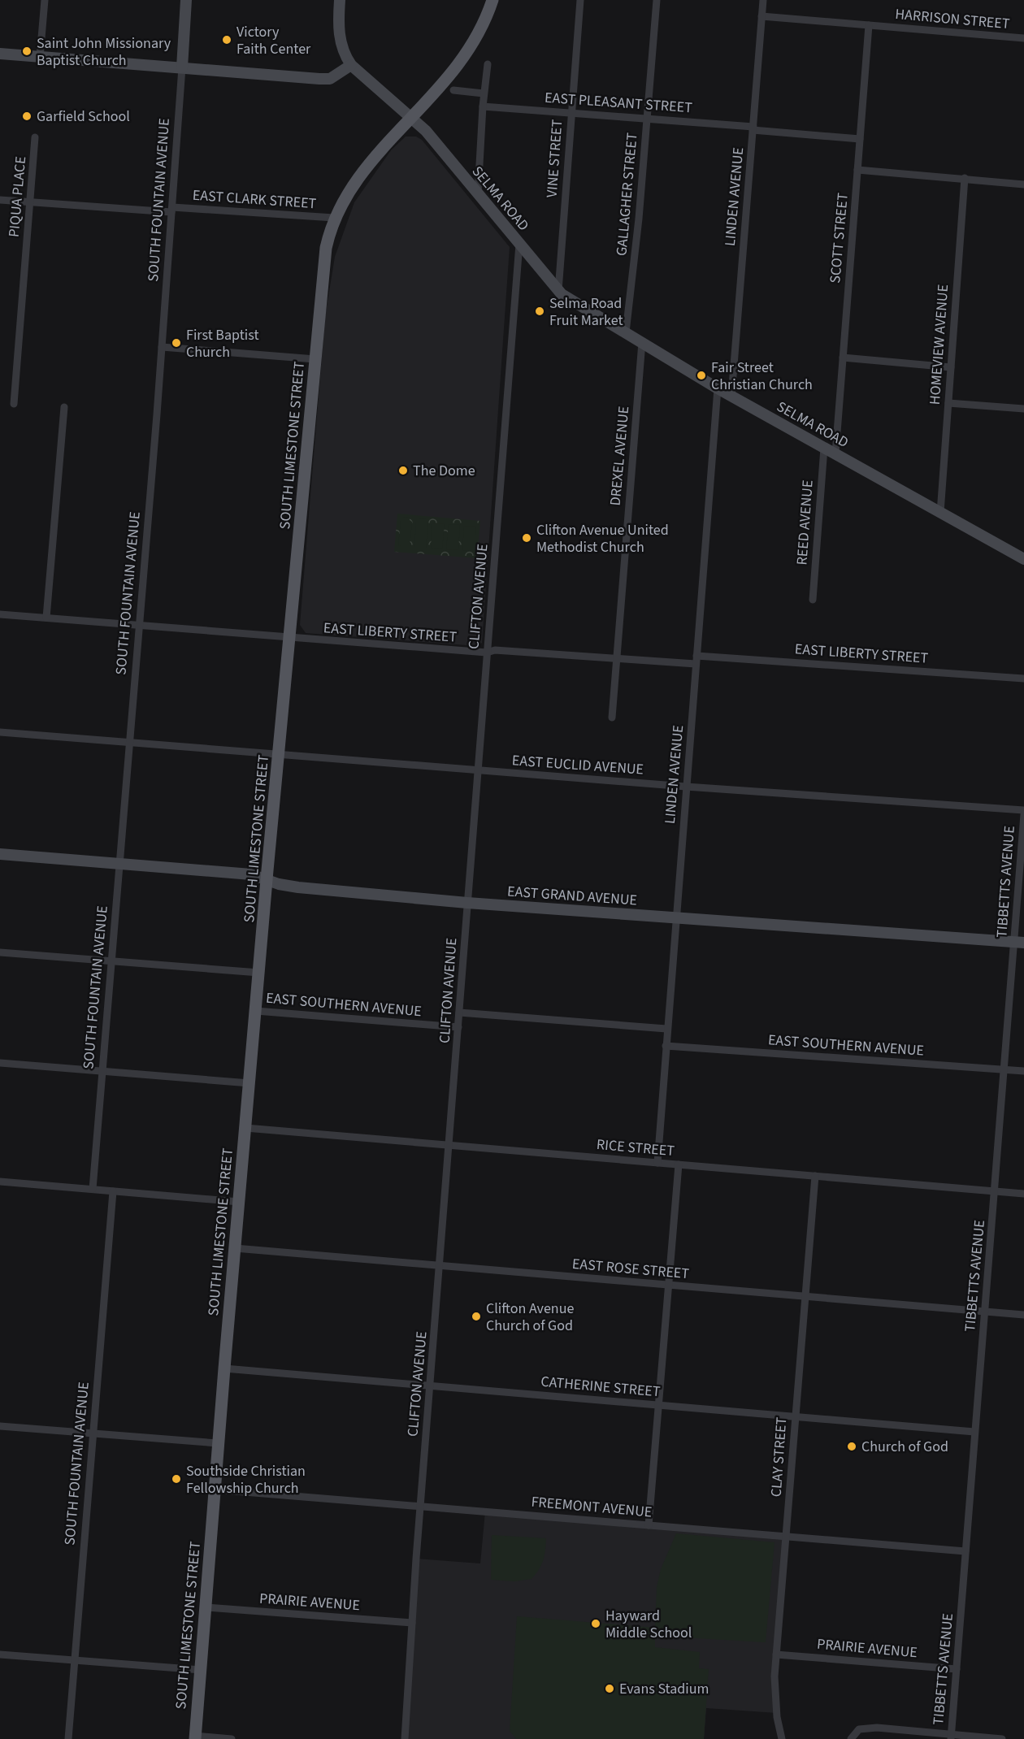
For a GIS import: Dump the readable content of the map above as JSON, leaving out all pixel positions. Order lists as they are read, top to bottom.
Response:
{
  "streets": {
    "main road": ["SOUTH LIMESTONE STREET"],
    "street": [
      "HARRISON STREET",
      "EAST PLEASANT STREET",
      "VINE STREET",
      "GALLAGHER STREET",
      "PIQUA PLACE",
      "LINDEN AVENUE",
      "SELMA ROAD",
      "EAST CLARK STREET",
      "SOUTH FOUNTAIN AVENUE",
      "SCOTT STREET",
      "HOMEVIEW AVENUE",
      "DREXEL AVENUE",
      "REED AVENUE",
      "CLIFTON AVENUE",
      "EAST LIBERTY STREET",
      "EAST EUCLID AVENUE",
      "TIBBETTS AVENUE",
      "EAST GRAND AVENUE",
      "EAST SOUTHERN AVENUE",
      "RICE STREET",
      "EAST ROSE STREET",
      "CATHERINE STREET",
      "CLAY STREET",
      "FREEMONT AVENUE",
      "PRAIRIE AVENUE"
    ]
  },
  "crossings": [
    ["HARRISON STREET", "LINDEN AVENUE"],
    ["HARRISON STREET", "SCOTT STREET"],
    ["EAST PLEASANT STREET", "VINE STREET"],
    ["EAST PLEASANT STREET", "GALLAGHER STREET"],
    ["EAST PLEASANT STREET", "LINDEN AVENUE"],
    ["EAST PLEASANT STREET", "SCOTT STREET"],
    ["VINE STREET", "SELMA ROAD"],
    ["GALLAGHER STREET", "SELMA ROAD"],
    ["PIQUA PLACE", "EAST CLARK STREET"],
    ["LINDEN AVENUE", "SELMA ROAD"],
    ["LINDEN AVENUE", "EAST LIBERTY STREET"],
    ["LINDEN AVENUE", "EAST EUCLID AVENUE"],
    ["LINDEN AVENUE", "EAST GRAND AVENUE"],
    ["LINDEN AVENUE", "EAST SOUTHERN AVENUE"],
    ["LINDEN AVENUE", "RICE STREET"],
    ["SELMA ROAD", "SCOTT STREET"],
    ["SELMA ROAD", "HOMEVIEW AVENUE"],
    ["SELMA ROAD", "SOUTH LIMESTONE STREET"],
    ["SELMA ROAD", "DREXEL AVENUE"],
    ["SELMA ROAD", "REED AVENUE"],
    ["SELMA ROAD", "CLIFTON AVENUE"],
    ["EAST CLARK STREET", "SOUTH FOUNTAIN AVENUE"],
    ["EAST CLARK STREET", "SOUTH LIMESTONE STREET"],
    ["SOUTH FOUNTAIN AVENUE", "EAST LIBERTY STREET"],
    ["SOUTH FOUNTAIN AVENUE", "EAST EUCLID AVENUE"],
    ["SOUTH FOUNTAIN AVENUE", "EAST GRAND AVENUE"],
    ["SOUTH FOUNTAIN AVENUE", "EAST SOUTHERN AVENUE"],
    ["SOUTH LIMESTONE STREET", "EAST LIBERTY STREET"],
    ["SOUTH LIMESTONE STREET", "EAST EUCLID AVENUE"],
    ["SOUTH LIMESTONE STREET", "EAST GRAND AVENUE"],
    ["SOUTH LIMESTONE STREET", "EAST SOUTHERN AVENUE"],
    ["SOUTH LIMESTONE STREET", "RICE STREET"],
    ["SOUTH LIMESTONE STREET", "EAST ROSE STREET"],
    ["SOUTH LIMESTONE STREET", "CATHERINE STREET"],
    ["SOUTH LIMESTONE STREET", "FREEMONT AVENUE"],
    ["SOUTH LIMESTONE STREET", "PRAIRIE AVENUE"],
    ["DREXEL AVENUE", "EAST LIBERTY STREET"],
    ["CLIFTON AVENUE", "EAST LIBERTY STREET"],
    ["CLIFTON AVENUE", "EAST EUCLID AVENUE"],
    ["CLIFTON AVENUE", "EAST GRAND AVENUE"],
    ["CLIFTON AVENUE", "EAST SOUTHERN AVENUE"],
    ["CLIFTON AVENUE", "RICE STREET"],
    ["CLIFTON AVENUE", "EAST ROSE STREET"],
    ["CLIFTON AVENUE", "CATHERINE STREET"],
    ["CLIFTON AVENUE", "FREEMONT AVENUE"],
    ["CLIFTON AVENUE", "PRAIRIE AVENUE"],
    ["TIBBETTS AVENUE", "EAST GRAND AVENUE"],
    ["TIBBETTS AVENUE", "EAST SOUTHERN AVENUE"],
    ["TIBBETTS AVENUE", "RICE STREET"],
    ["TIBBETTS AVENUE", "EAST ROSE STREET"],
    ["TIBBETTS AVENUE", "CATHERINE STREET"],
    ["TIBBETTS AVENUE", "FREEMONT AVENUE"],
    ["TIBBETTS AVENUE", "PRAIRIE AVENUE"],
    ["RICE STREET", "CLAY STREET"],
    ["EAST ROSE STREET", "CLAY STREET"],
    ["CATHERINE STREET", "CLAY STREET"],
    ["CLAY STREET", "FREEMONT AVENUE"],
    ["CLAY STREET", "PRAIRIE AVENUE"]
  ],
  "places": [
    "Victory Faith Center",
    "Saint John Missionary Baptist Church",
    "Garfield School",
    "Selma Road Fruit Market",
    "First Baptist Church",
    "Fair Street Christian Church",
    "The Dome",
    "Clifton Avenue United Methodist Church",
    "Clifton Avenue Church of God",
    "Church of God",
    "Southside Christian Fellowship Church",
    "Hayward Middle School",
    "Evans Stadium"
  ]
}
